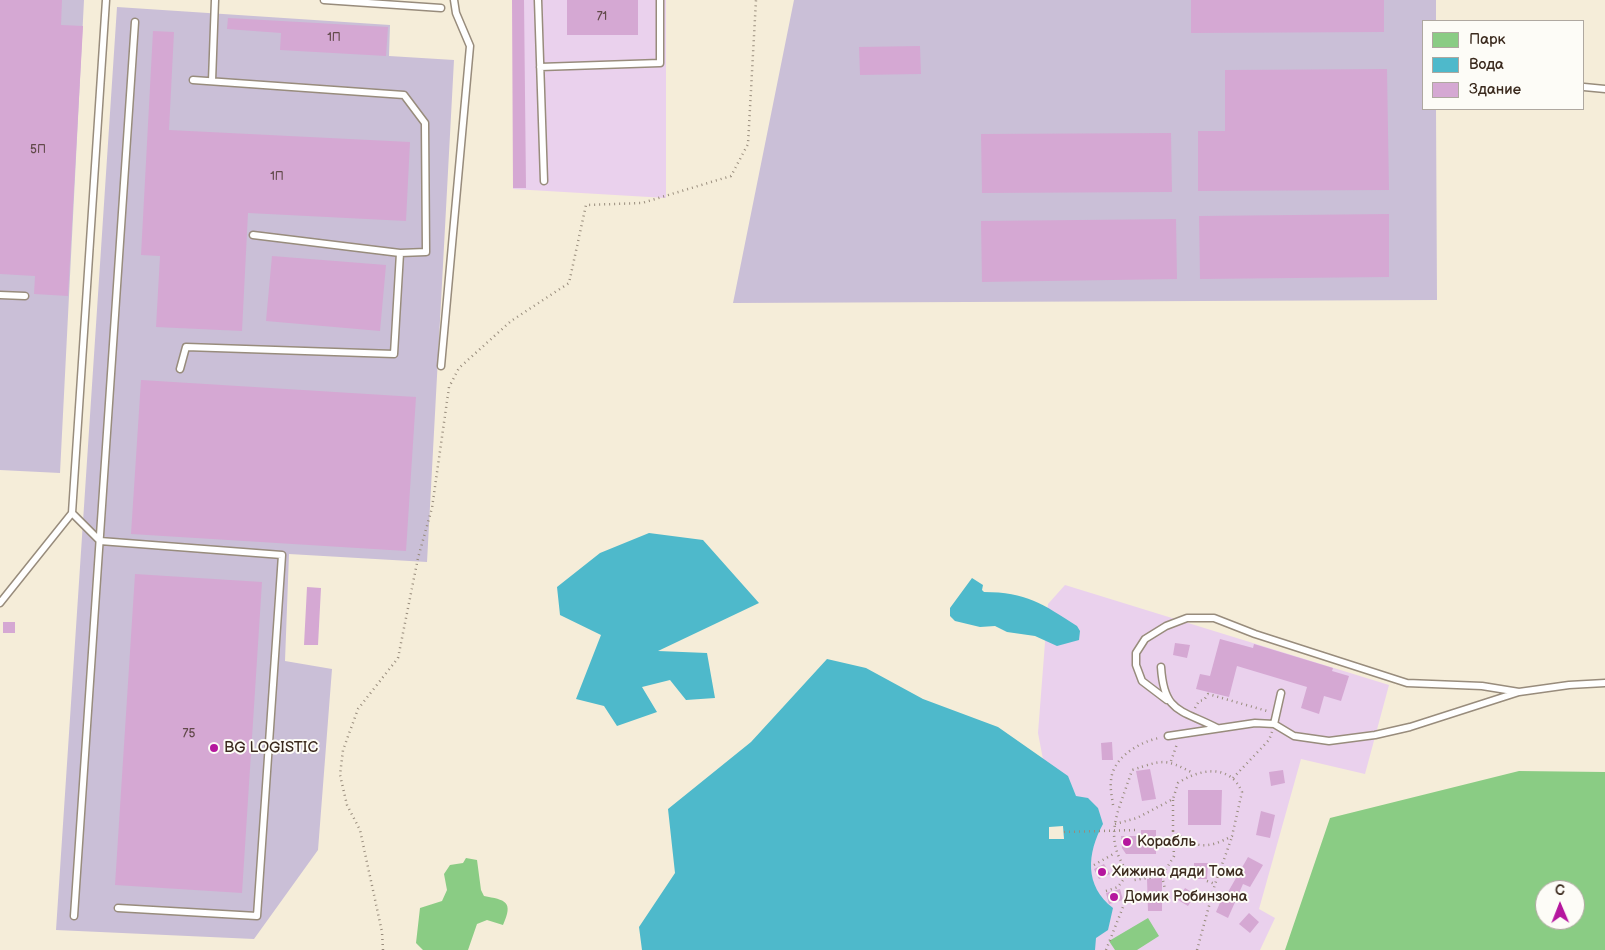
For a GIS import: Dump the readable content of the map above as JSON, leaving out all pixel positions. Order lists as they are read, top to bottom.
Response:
{
  "places": [
    "BG LOGISTIC",
    "Корабль",
    "Хижина дяди Тома",
    "Домик Робинзона"
  ],
  "house_numbers": [
    "71",
    "1П",
    "5П",
    "1П",
    "75"
  ],
  "legend": ["Парк", "Вода", "Здание"],
  "north": "top"
}
